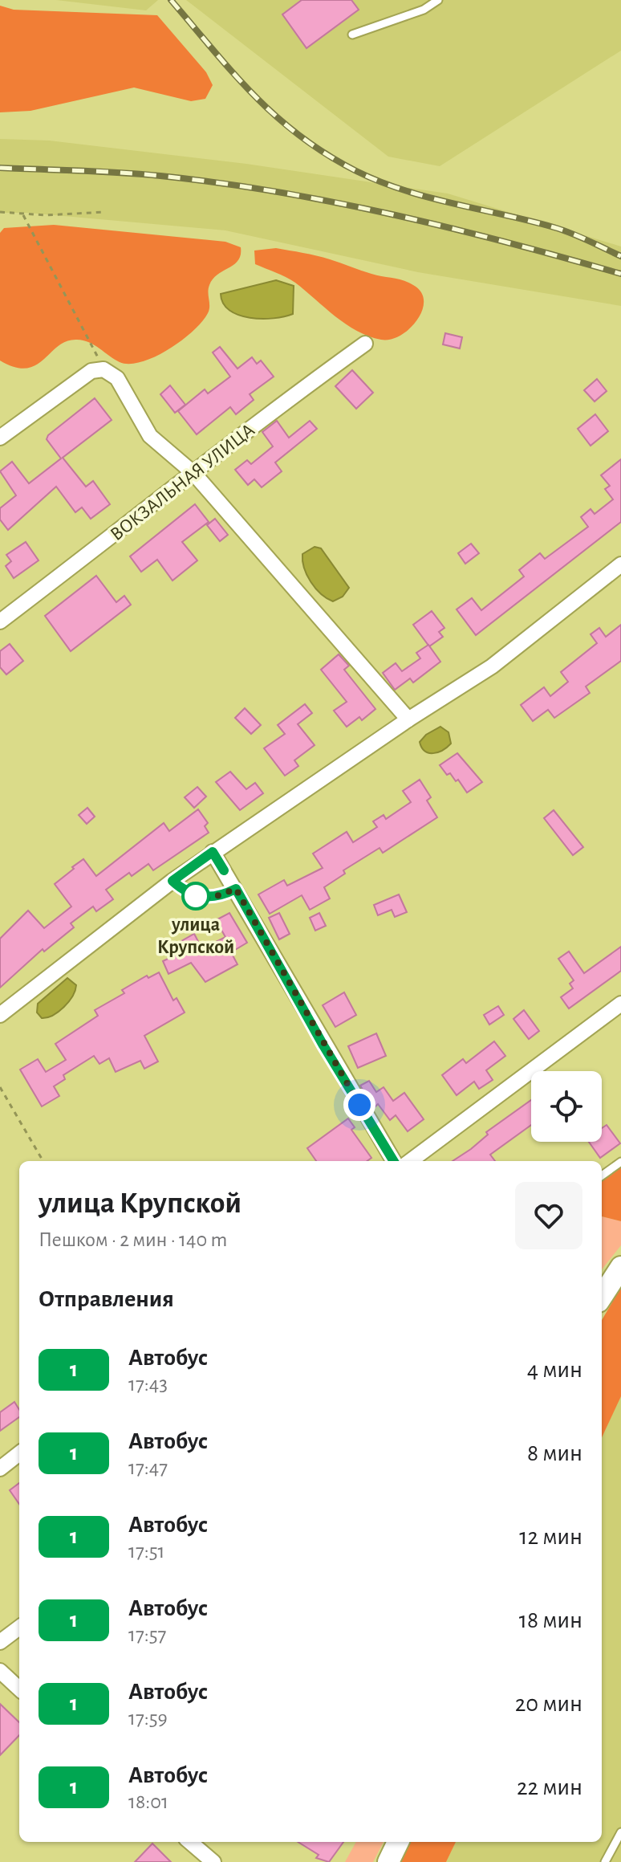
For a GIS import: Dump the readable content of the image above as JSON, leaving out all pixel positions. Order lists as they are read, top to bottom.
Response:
{
  "streets": {
    "street": ["ВОКЗАЛЬНАЯ УЛИЦА"]
  },
  "places": ["улица Крупской"],
  "lines": ["bus line 1"],
  "page": {
    "heading": [
      ["улица Крупской", "Пешком · 2 мин · 140 m"],
      "Отправления"
    ],
    "list": [
      {
        "mark": "1",
        "name": "Автобус",
        "note": "17:43",
        "value": "4 мин"
      },
      {
        "mark": "1",
        "name": "Автобус",
        "note": "17:47",
        "value": "8 мин"
      },
      {
        "mark": "1",
        "name": "Автобус",
        "note": "17:51",
        "value": "12 мин"
      },
      {
        "mark": "1",
        "name": "Автобус",
        "note": "17:57",
        "value": "18 мин"
      },
      {
        "mark": "1",
        "name": "Автобус",
        "note": "17:59",
        "value": "20 мин"
      },
      {
        "mark": "1",
        "name": "Автобус",
        "note": "18:01",
        "value": "22 мин"
      }
    ]
  }
}
